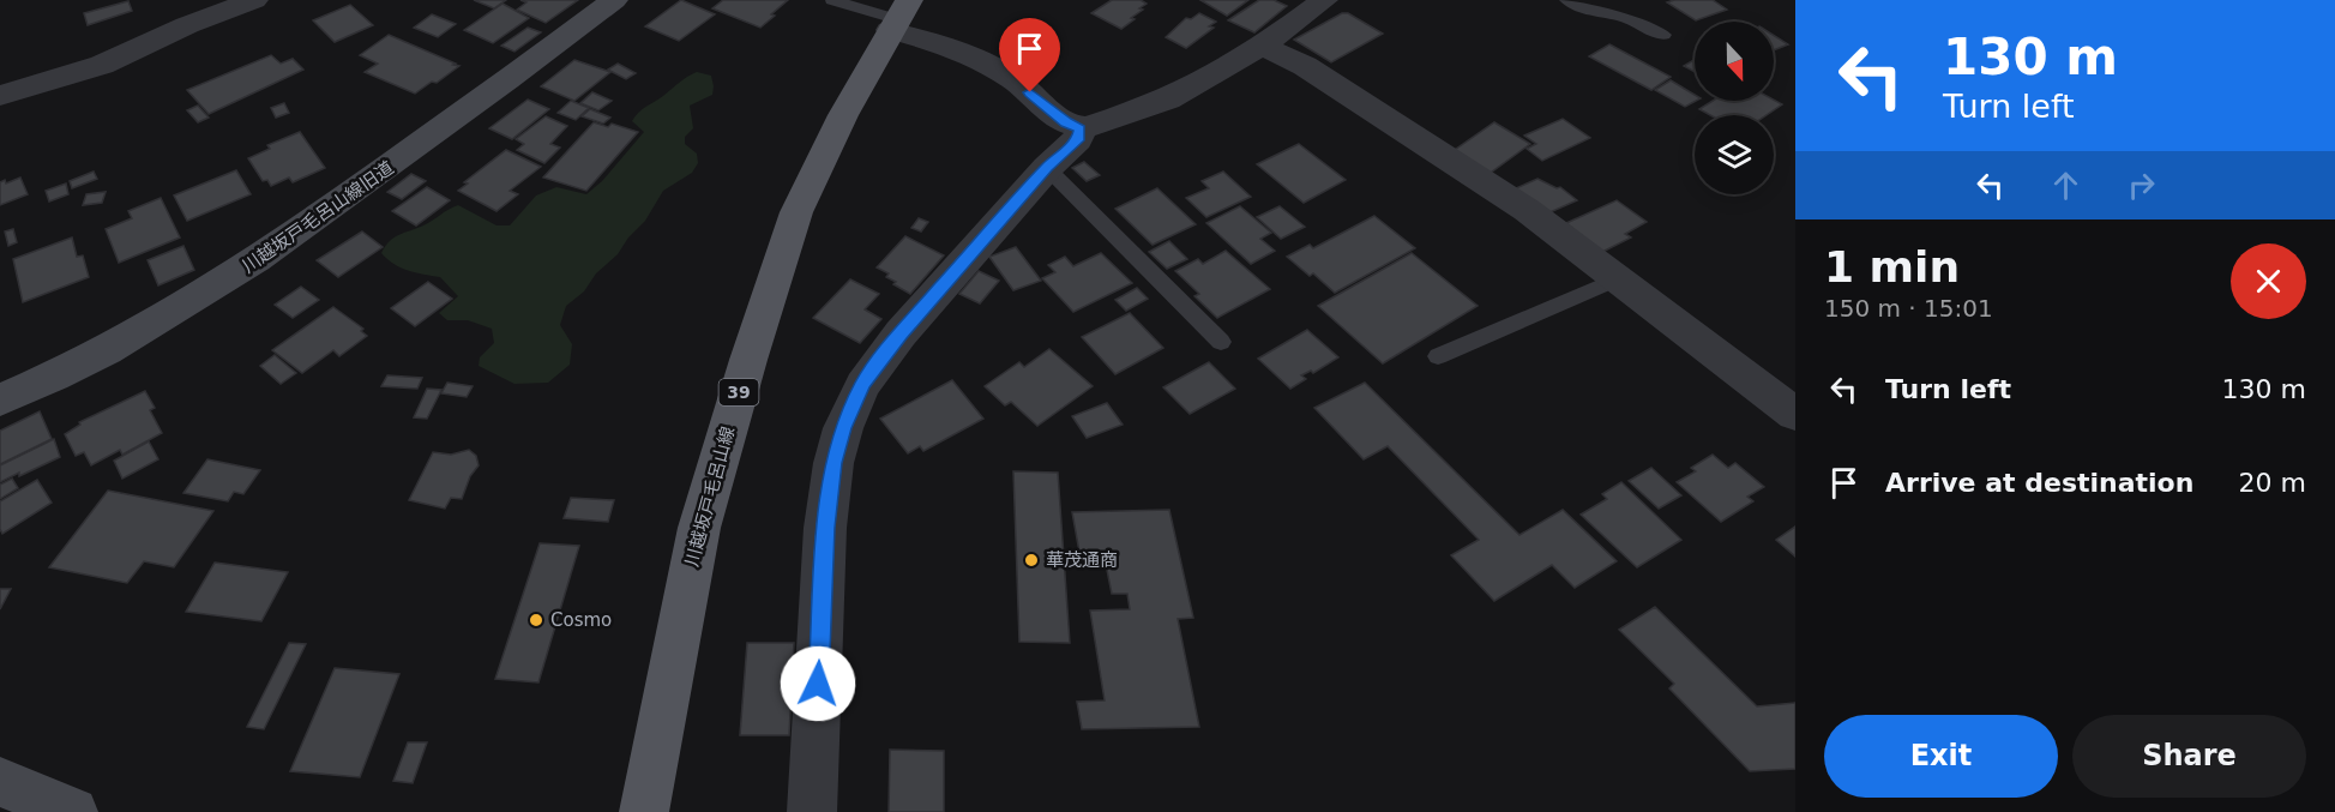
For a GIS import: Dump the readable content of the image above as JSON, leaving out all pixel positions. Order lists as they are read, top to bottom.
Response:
{
  "streets": {
    "main road": ["39", "川越坂戸毛呂山線"],
    "street": ["川越坂戸毛呂山線旧道"]
  },
  "places": ["華茂通商", "Cosmo"],
  "north": "bottom",
  "page": {
    "turn": ["130 m", "Turn left"],
    "heading": ["1 min", "150 m · 15:01"],
    "list": [
      {
        "name": "Turn left",
        "value": "130 m"
      },
      {
        "name": "Arrive at destination",
        "value": "20 m"
      }
    ],
    "buttons": ["Exit", "Share"]
  }
}
